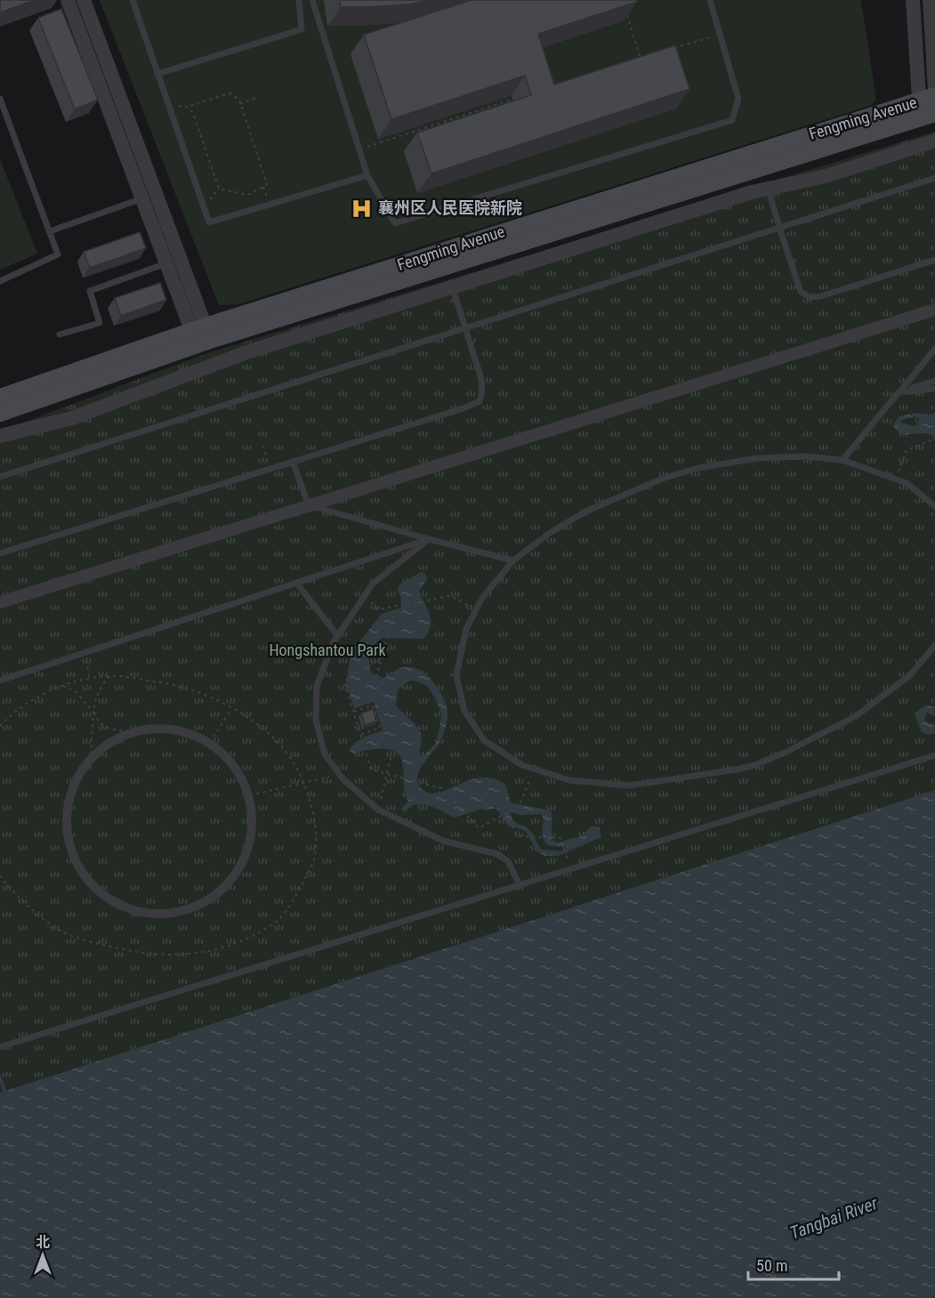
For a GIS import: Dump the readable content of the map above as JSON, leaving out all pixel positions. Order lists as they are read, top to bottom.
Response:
{
  "streets": {
    "main road": ["Fengming Avenue"]
  },
  "water": ["Tangbai River"],
  "parks": ["Hongshantou Park"],
  "places": {
    "hospital": ["襄州区人民医院新院"]
  },
  "scale_bar": "50 m",
  "north": "top"
}
